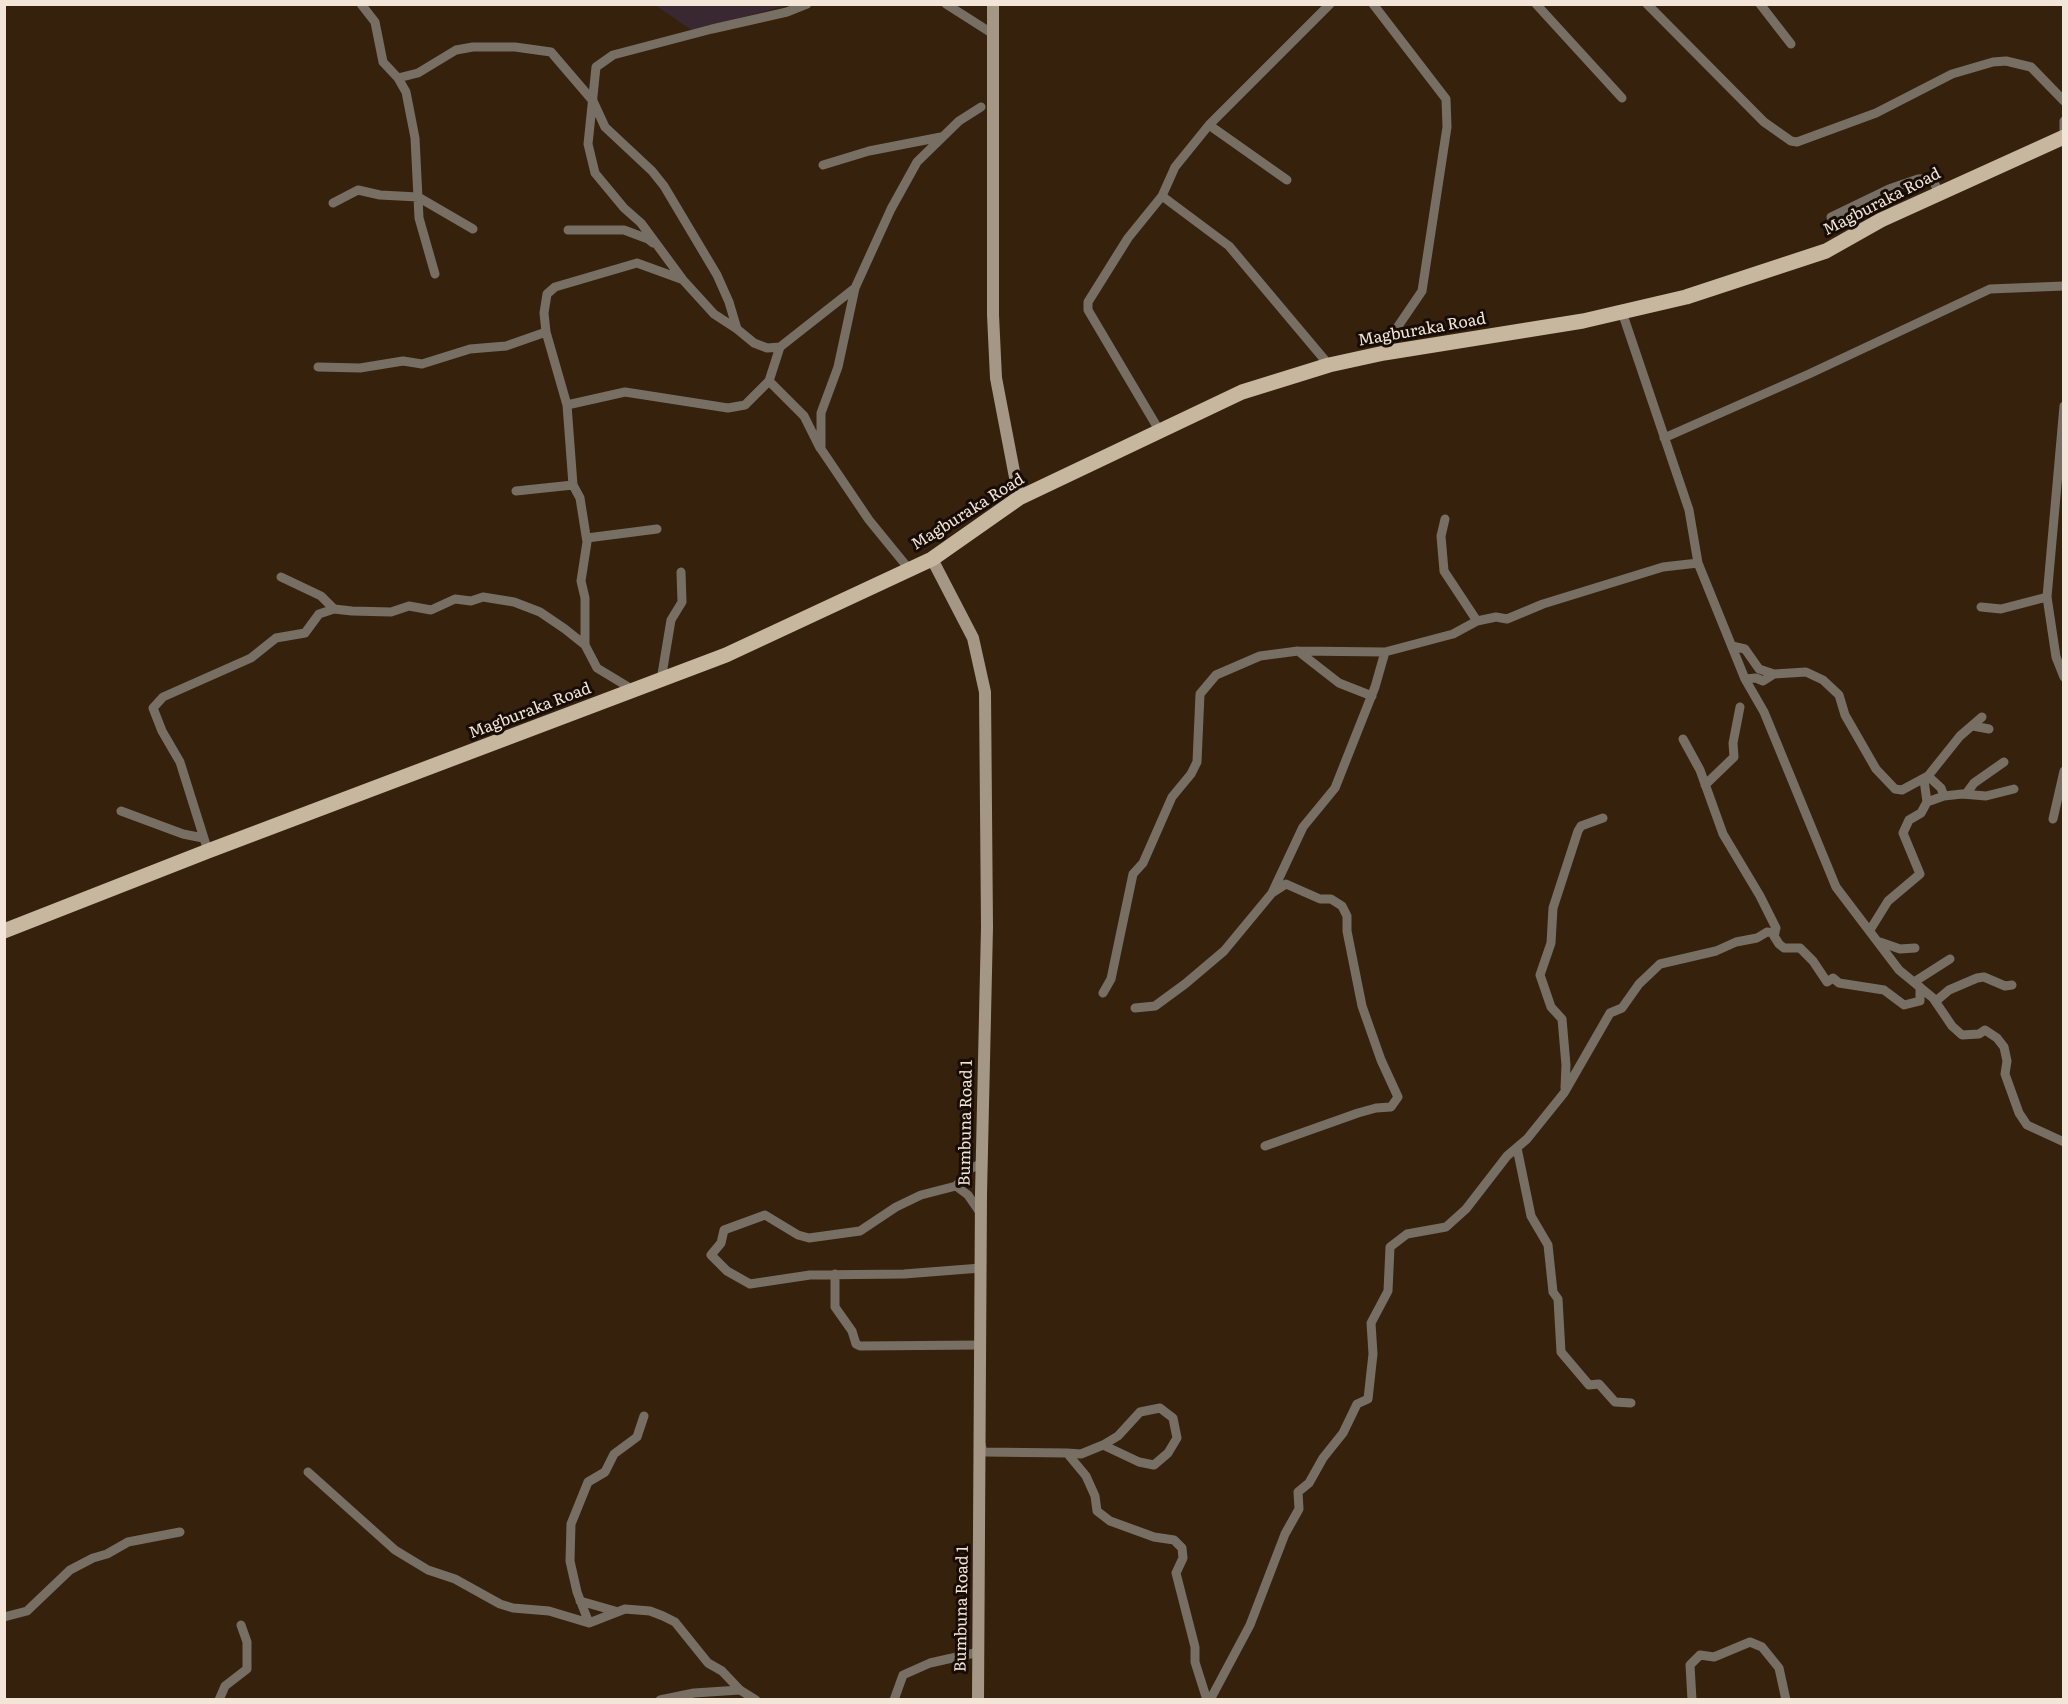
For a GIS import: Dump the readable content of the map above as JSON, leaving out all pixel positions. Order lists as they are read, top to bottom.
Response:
{
  "streets": {
    "main road": ["Magburaka Road", "Bumbuna Road 1"]
  },
  "crossings": [
    ["Magburaka Road", "Bumbuna Road 1"]
  ]
}
